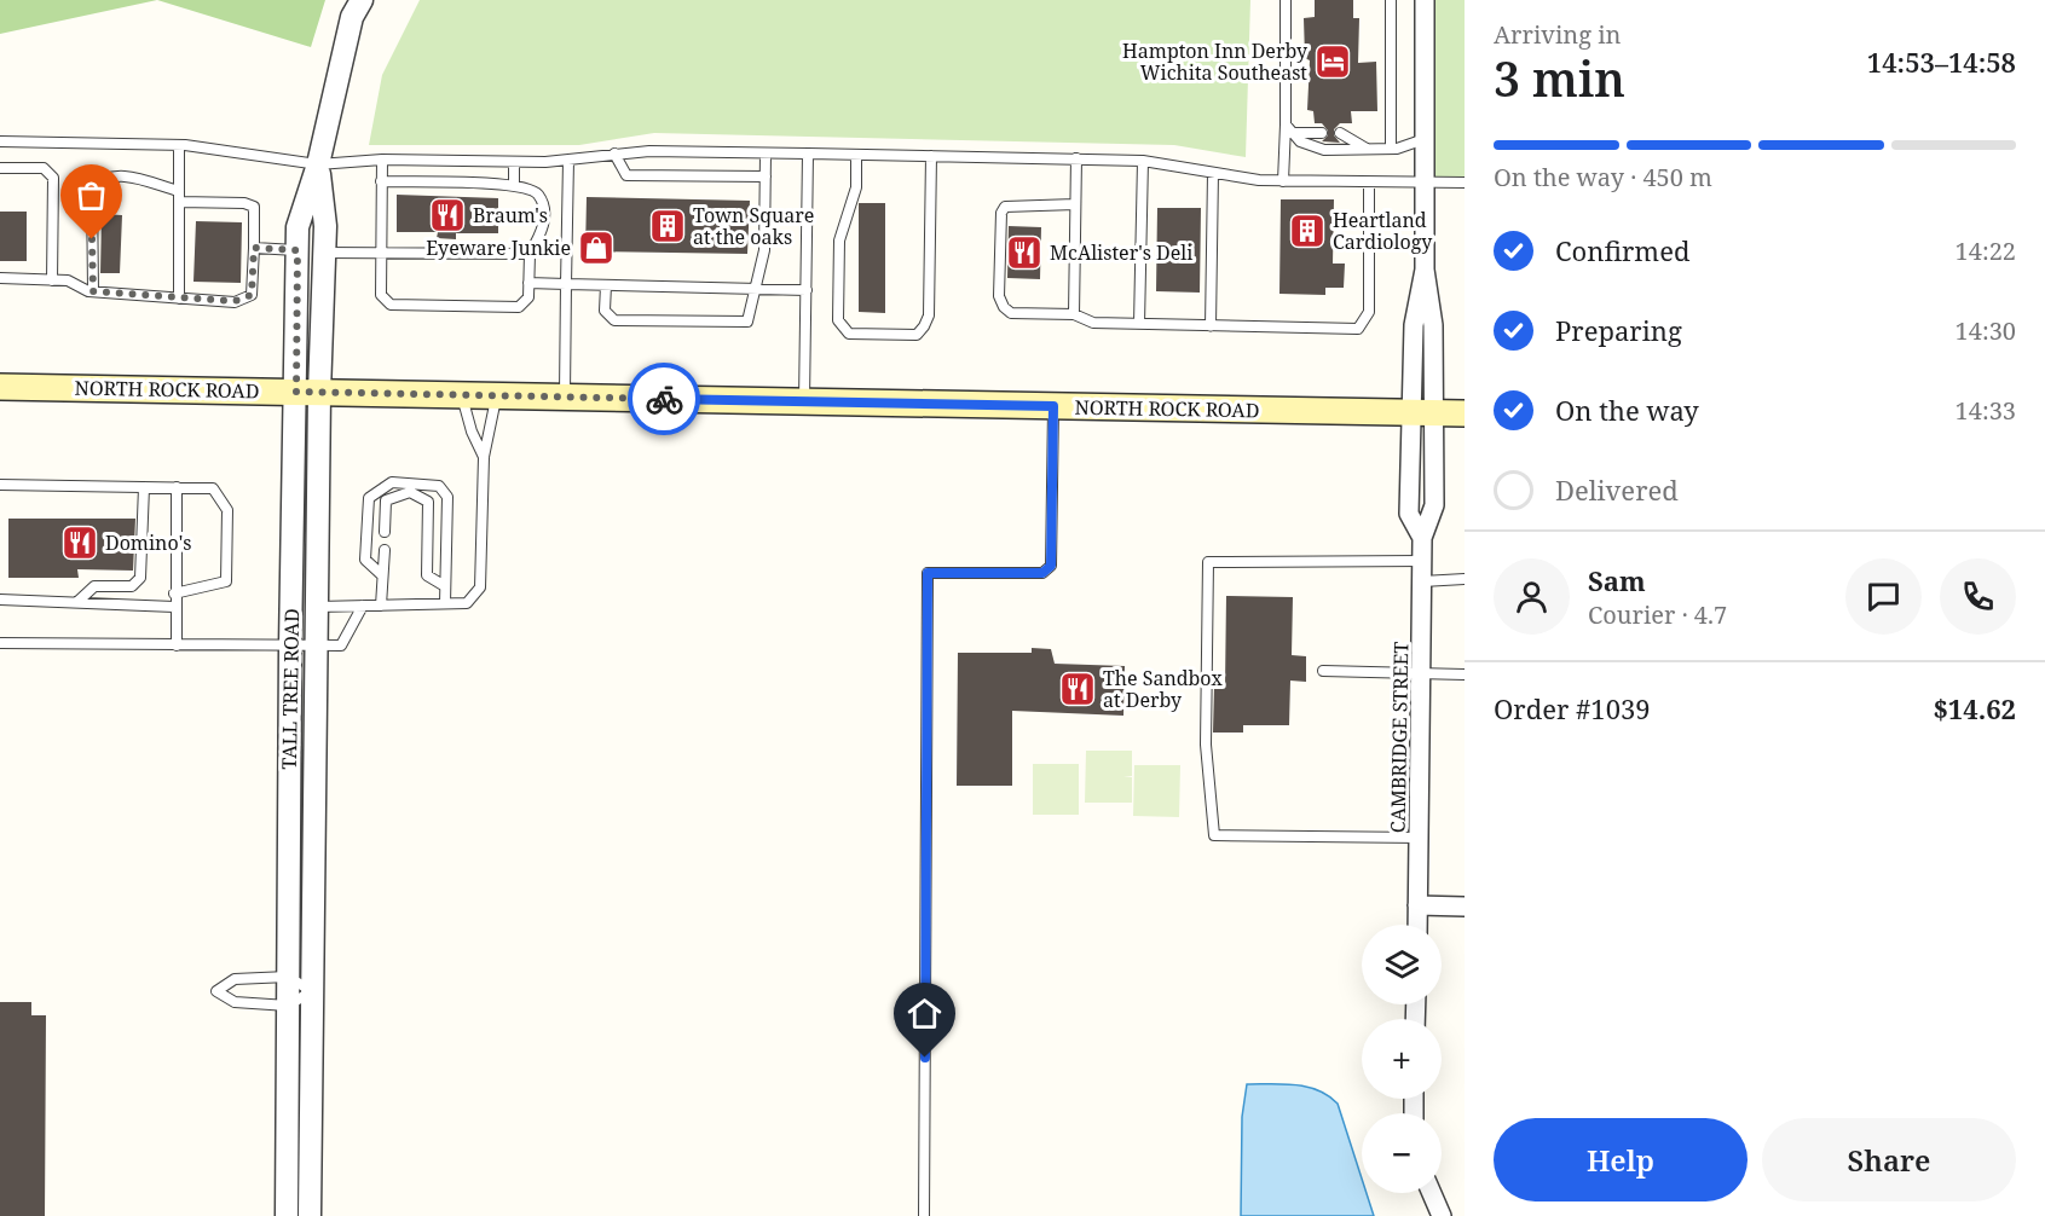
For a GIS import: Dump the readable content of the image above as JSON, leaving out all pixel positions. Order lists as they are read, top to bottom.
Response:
{
  "streets": {
    "main road": ["NORTH ROCK ROAD"],
    "street": ["TALL TREE ROAD", "CAMBRIDGE STREET"]
  },
  "crossings": [
    ["NORTH ROCK ROAD", "TALL TREE ROAD"],
    ["NORTH ROCK ROAD", "CAMBRIDGE STREET"]
  ],
  "places": {
    "hotel": ["Hampton Inn Derby Wichita Southeast"],
    "restaurant": [
      "Braum's",
      "McAlister's Deli",
      "Domino's",
      "The Sandbox at Derby"
    ],
    "building": ["Town Square at the oaks", "Heartland Cardiology"],
    "shop": ["Eyeware Junkie"]
  },
  "page": {
    "heading": ["3 min", "Arriving in", "14:53–14:58"],
    "panel": [
      "Sam",
      "Courier · 4.7",
      "Order #1039",
      "$14.62"
    ],
    "bar": "On the way · 450 m",
    "list": [
      ["Confirmed", "14:22"],
      ["Preparing", "14:30"],
      ["On the way", "14:33"],
      "Delivered"
    ],
    "map_buttons": ["+", "−"],
    "buttons": ["Help", "Share"]
  }
}
